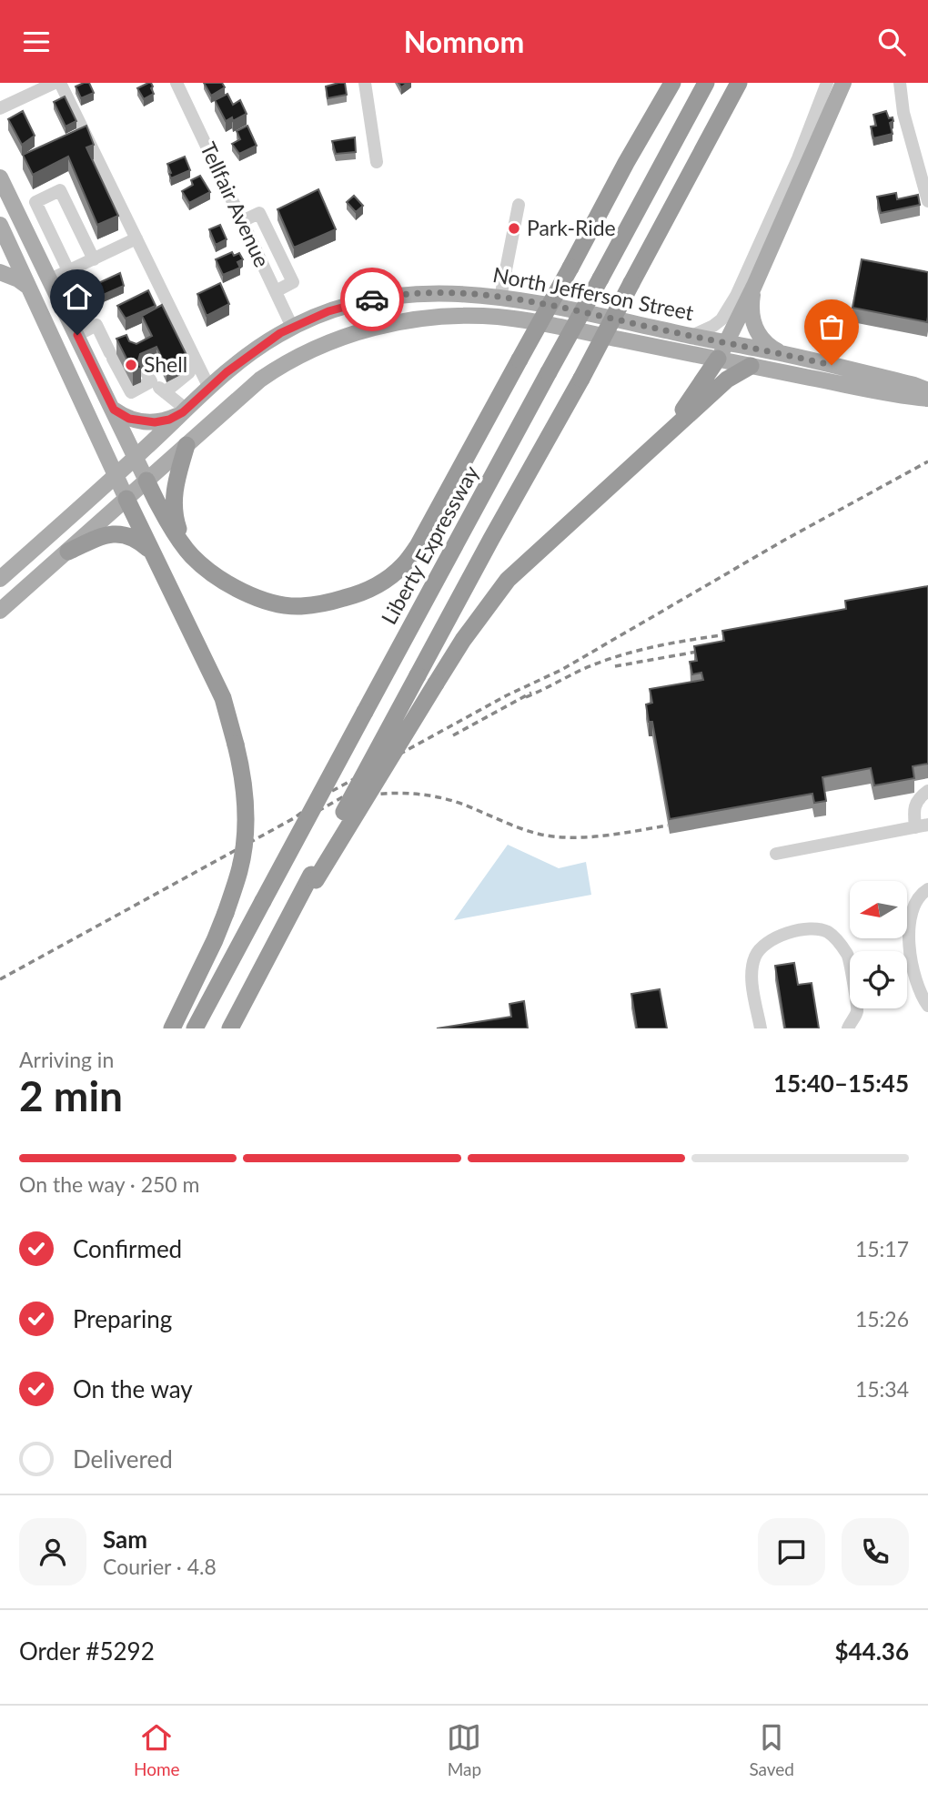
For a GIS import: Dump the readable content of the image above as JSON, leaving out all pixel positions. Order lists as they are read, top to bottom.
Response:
{
  "streets": {
    "highway": ["Liberty Expressway"],
    "main road": ["North Jefferson Street"],
    "street": ["Tellfair Avenue"]
  },
  "crossings": [
    ["Tellfair Avenue", "North Jefferson Street"]
  ],
  "places": ["Park-Ride", "Shell"],
  "north": "left",
  "page": {
    "header": "Nomnom",
    "heading": ["2 min", "Arriving in", "15:40–15:45"],
    "panel": [
      "Sam",
      "Courier · 4.8",
      "Order #5292",
      "$44.36"
    ],
    "bar": "On the way · 250 m",
    "list": [
      ["Confirmed", "15:17"],
      ["Preparing", "15:26"],
      ["On the way", "15:34"],
      "Delivered"
    ],
    "tabs": ["Home", "Map", "Saved"]
  }
}
